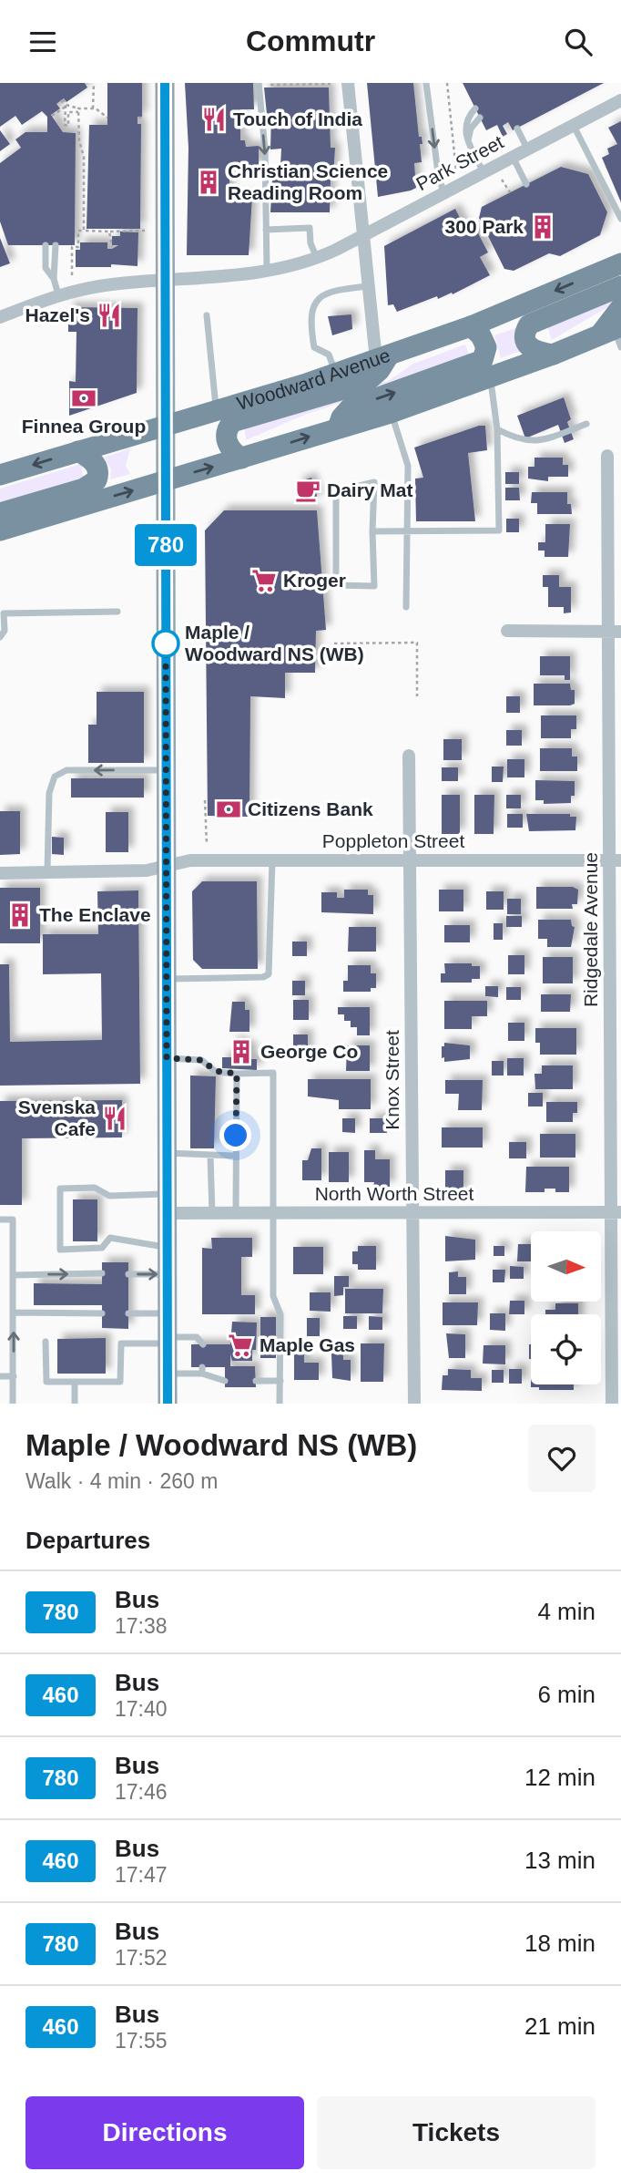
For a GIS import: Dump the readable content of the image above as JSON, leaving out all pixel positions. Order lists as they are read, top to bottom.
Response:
{
  "streets": {
    "main road": ["Woodward Avenue"],
    "street": [
      "Park Street",
      "Poppleton Street",
      "Ridgedale Avenue",
      "Knox Street",
      "North Worth Street"
    ]
  },
  "crossings": [
    ["Poppleton Street", "Ridgedale Avenue"],
    ["Poppleton Street", "Knox Street"],
    ["Ridgedale Avenue", "North Worth Street"],
    ["Knox Street", "North Worth Street"]
  ],
  "places": {
    "restaurant": ["Touch of India", "Hazel's", "Svenska Cafe"],
    "building": [
      "Christian Science Reading Room",
      "300 Park",
      "The Enclave",
      "George Co"
    ],
    "bank": ["Finnea Group", "Citizens Bank"],
    "cafe": ["Dairy Mat"],
    "supermarket": ["Kroger", "Maple Gas"],
    "other": ["Maple / Woodward NS (WB)"]
  },
  "lines": ["bus line 780"],
  "north": "right",
  "page": {
    "header": "Commutr",
    "on_map": "780",
    "heading": [
      ["Maple / Woodward NS (WB)", "Walk · 4 min · 260 m"],
      "Departures"
    ],
    "list": [
      {
        "mark": "780",
        "name": "Bus",
        "note": "17:38",
        "value": "4 min"
      },
      {
        "mark": "460",
        "name": "Bus",
        "note": "17:40",
        "value": "6 min"
      },
      {
        "mark": "780",
        "name": "Bus",
        "note": "17:46",
        "value": "12 min"
      },
      {
        "mark": "460",
        "name": "Bus",
        "note": "17:47",
        "value": "13 min"
      },
      {
        "mark": "780",
        "name": "Bus",
        "note": "17:52",
        "value": "18 min"
      },
      {
        "mark": "460",
        "name": "Bus",
        "note": "17:55",
        "value": "21 min"
      }
    ],
    "buttons": ["Directions", "Tickets"]
  }
}
